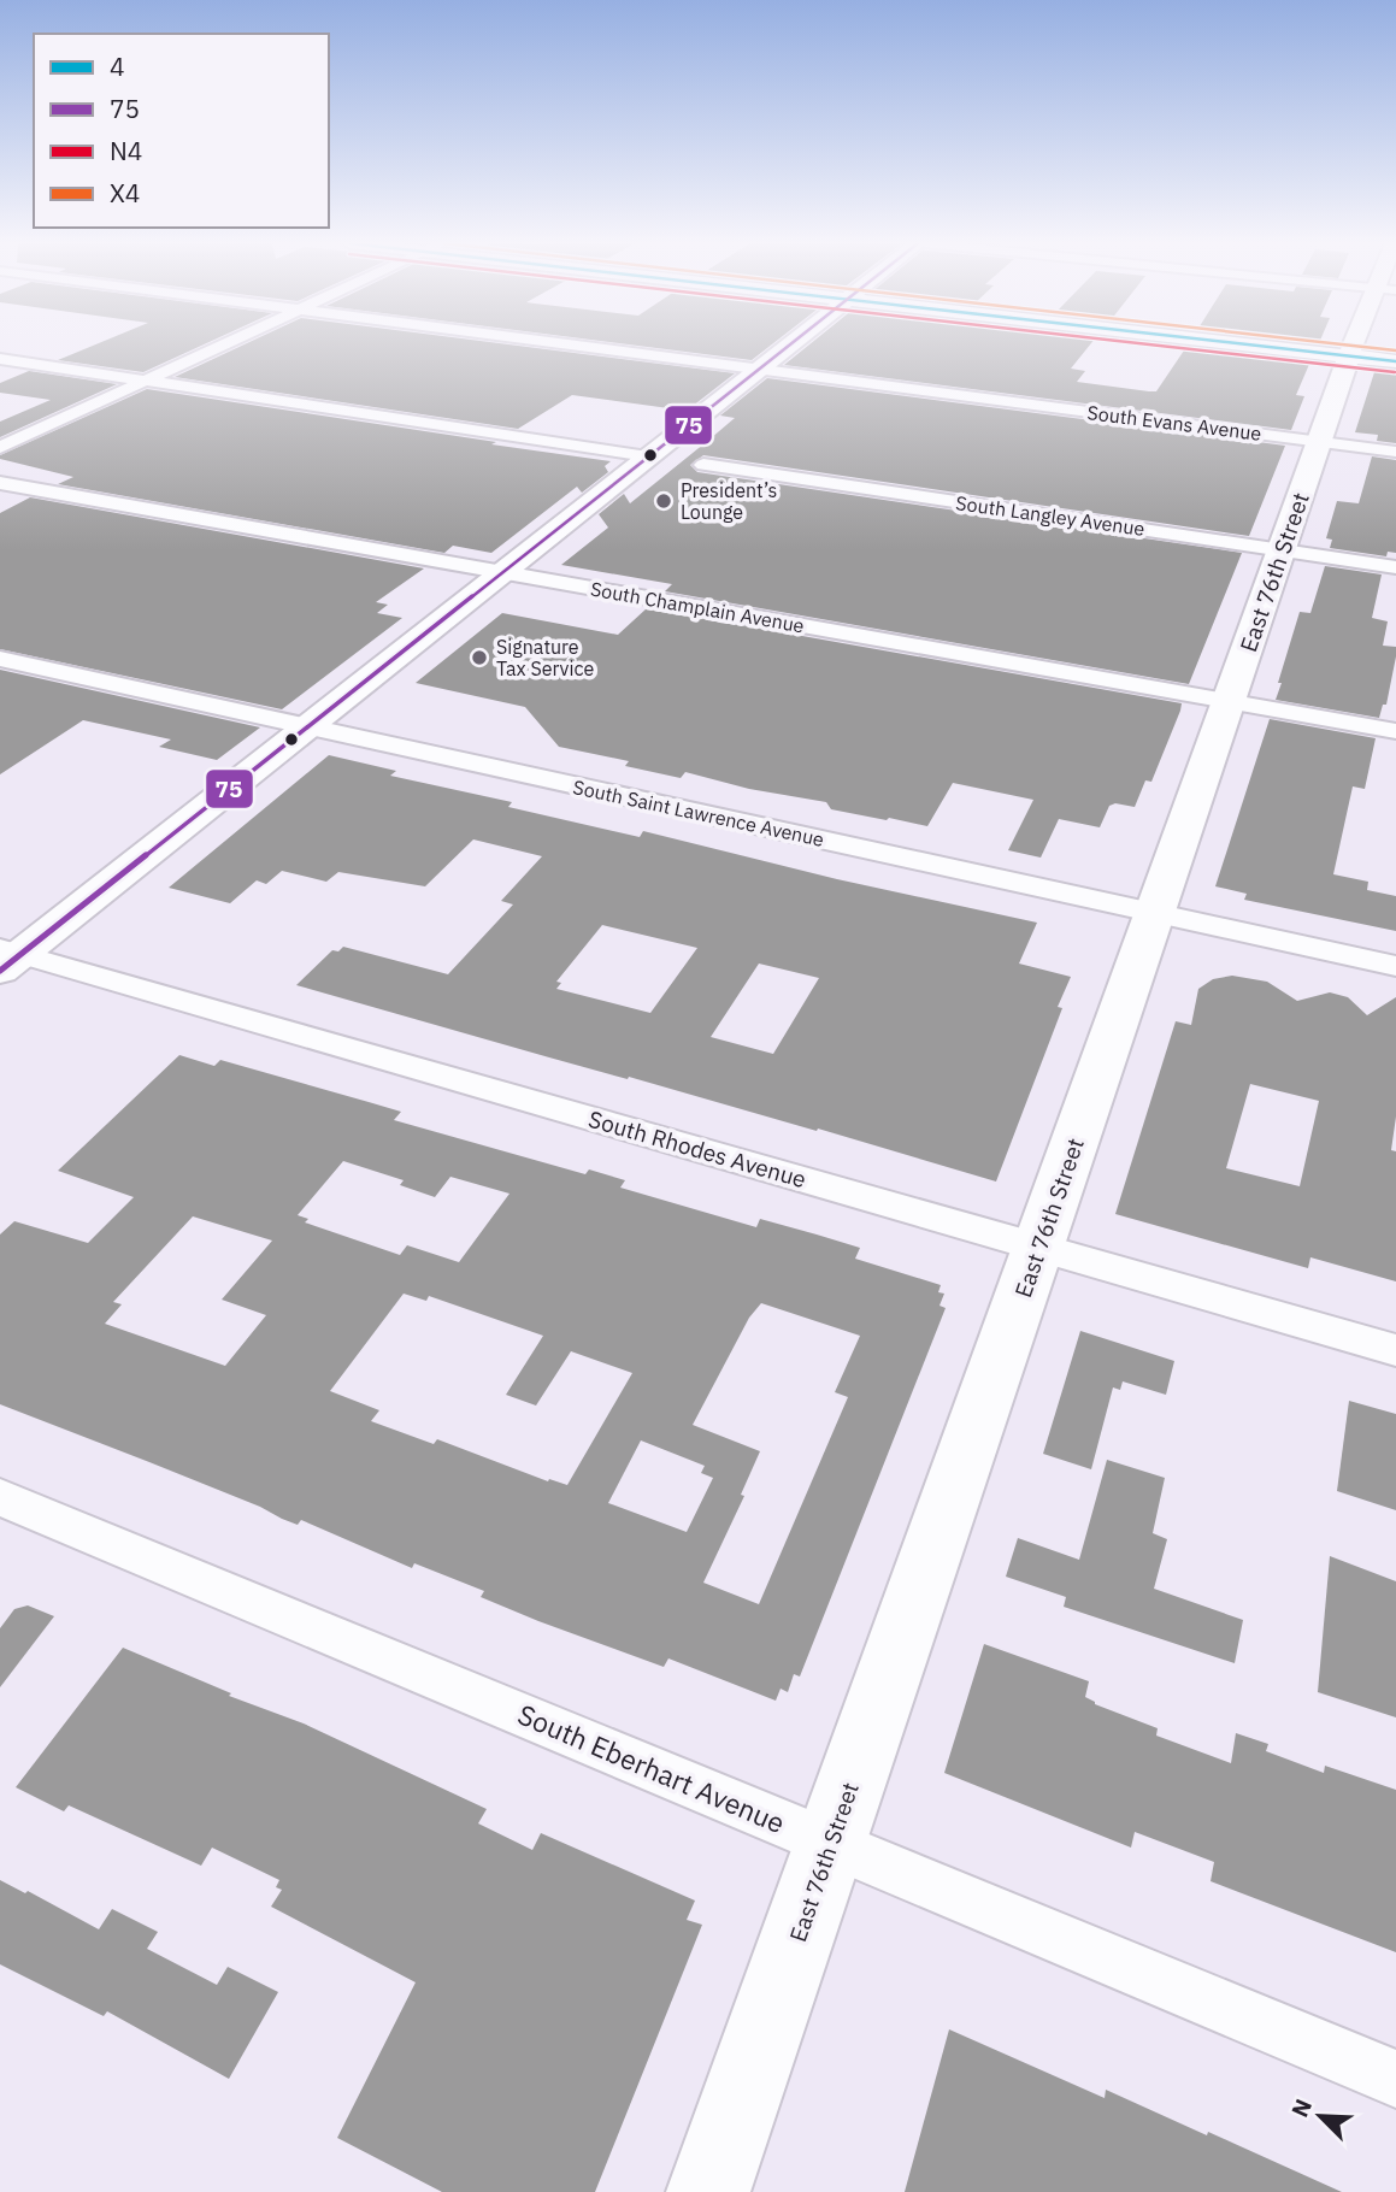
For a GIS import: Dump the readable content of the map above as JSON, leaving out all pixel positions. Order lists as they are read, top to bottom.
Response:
{
  "streets": {
    "street": [
      "South Evans Avenue",
      "South Langley Avenue",
      "East 76th Street",
      "South Champlain Avenue",
      "South Saint Lawrence Avenue",
      "South Rhodes Avenue",
      "South Eberhart Avenue"
    ]
  },
  "crossings": [
    ["South Evans Avenue", "East 76th Street"],
    ["South Langley Avenue", "East 76th Street"],
    ["East 76th Street", "South Champlain Avenue"],
    ["East 76th Street", "South Saint Lawrence Avenue"],
    ["East 76th Street", "South Rhodes Avenue"],
    ["East 76th Street", "South Eberhart Avenue"]
  ],
  "places": ["President’s Lounge", "Signature Tax Service"],
  "lines": [
    "transit line 4",
    "transit line 75",
    "transit line N4",
    "transit line X4"
  ],
  "legend": [
    "4",
    "75",
    "N4",
    "X4"
  ],
  "north": "top left"
}
